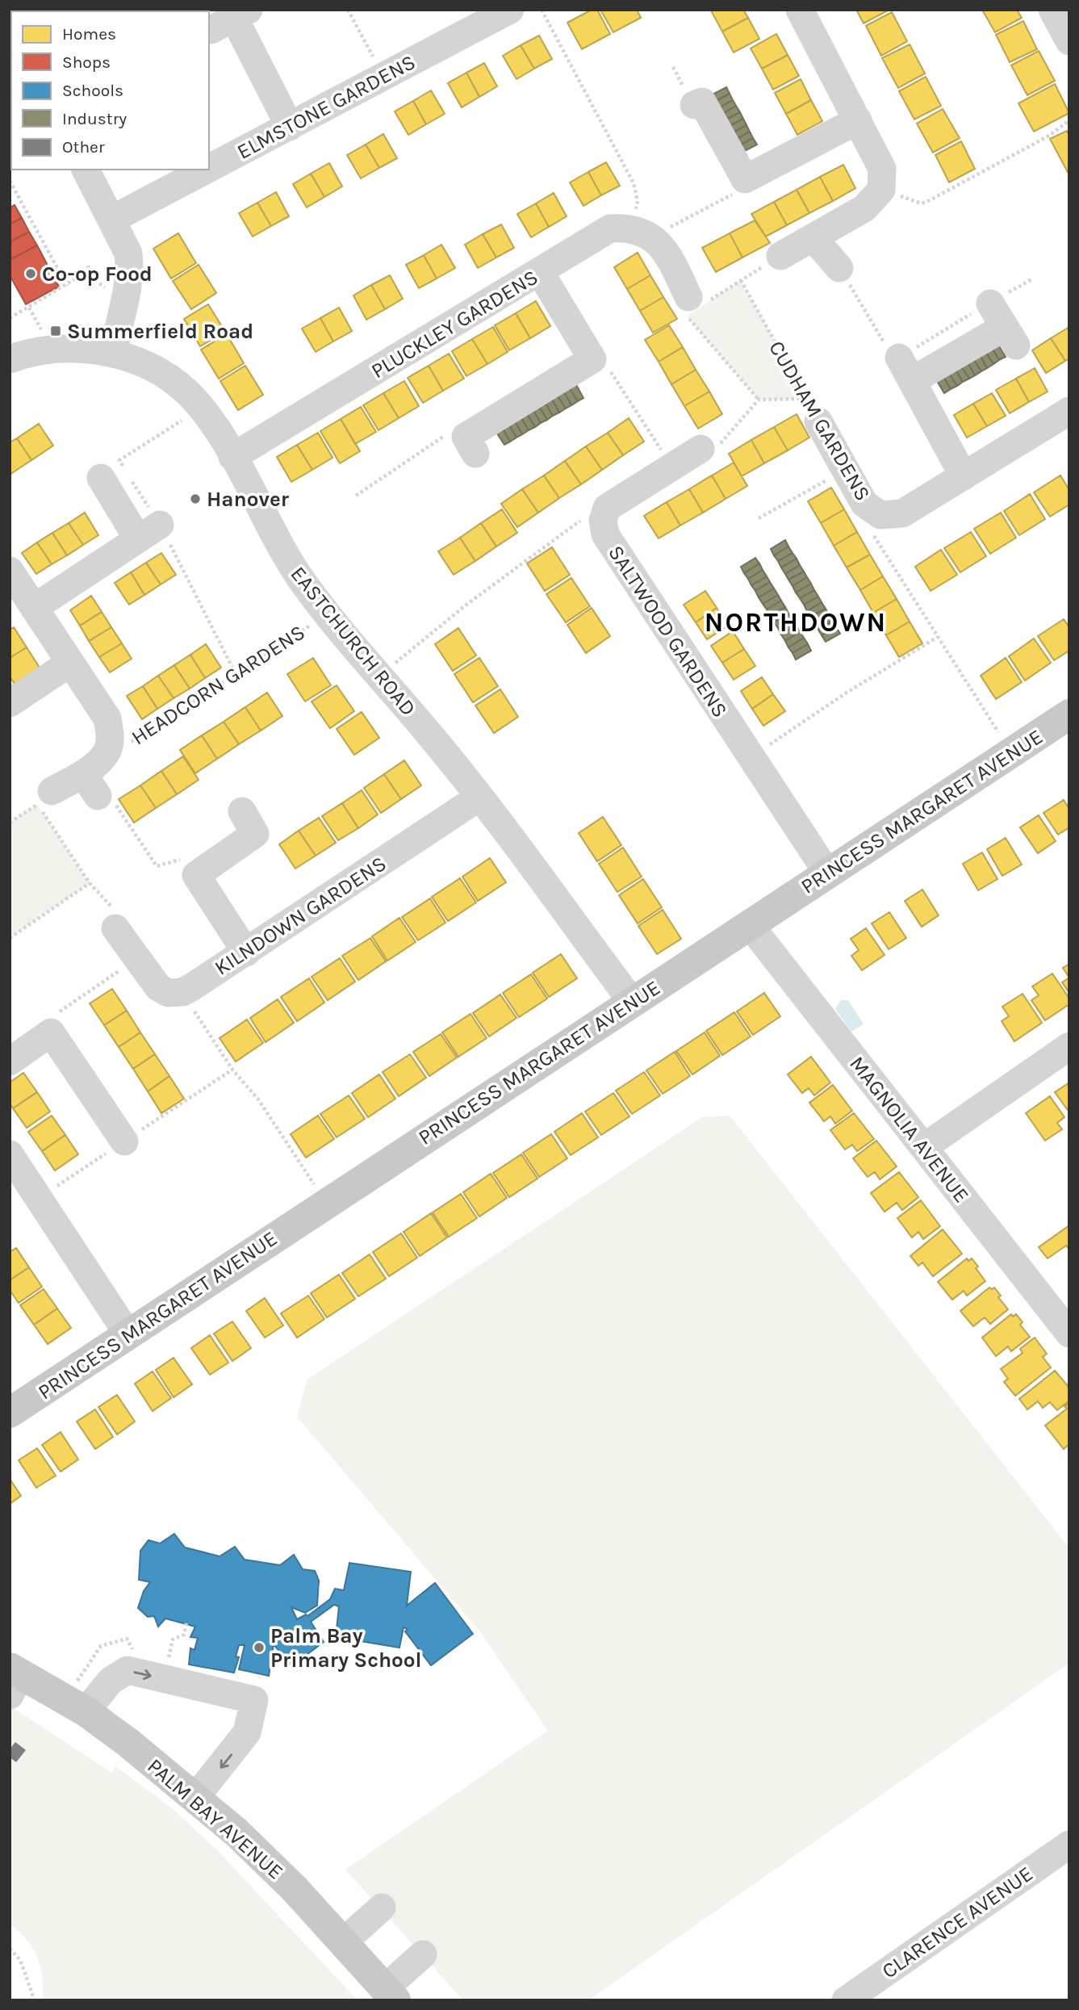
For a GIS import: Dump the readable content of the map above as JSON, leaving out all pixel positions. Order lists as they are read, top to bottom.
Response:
{
  "streets": {
    "main road": ["PRINCESS MARGARET AVENUE", "PALM BAY AVENUE"],
    "street": [
      "ELMSTONE GARDENS",
      "PLUCKLEY GARDENS",
      "CUDHAM GARDENS",
      "SALTWOOD GARDENS",
      "EASTCHURCH ROAD",
      "HEADCORN GARDENS",
      "KILNDOWN GARDENS",
      "MAGNOLIA AVENUE",
      "CLARENCE AVENUE"
    ]
  },
  "crossings": [
    ["PLUCKLEY GARDENS", "EASTCHURCH ROAD"],
    ["SALTWOOD GARDENS", "PRINCESS MARGARET AVENUE"],
    ["EASTCHURCH ROAD", "HEADCORN GARDENS"],
    ["EASTCHURCH ROAD", "PRINCESS MARGARET AVENUE"],
    ["EASTCHURCH ROAD", "KILNDOWN GARDENS"],
    ["PRINCESS MARGARET AVENUE", "MAGNOLIA AVENUE"]
  ],
  "districts": ["NORTHDOWN"],
  "places": {
    "other": ["Co-op Food", "Hanover", "Palm Bay Primary School"],
    "transit": ["Summerfield Road"]
  },
  "legend": [
    "Homes",
    "Shops",
    "Schools",
    "Industry",
    "Other"
  ]
}
